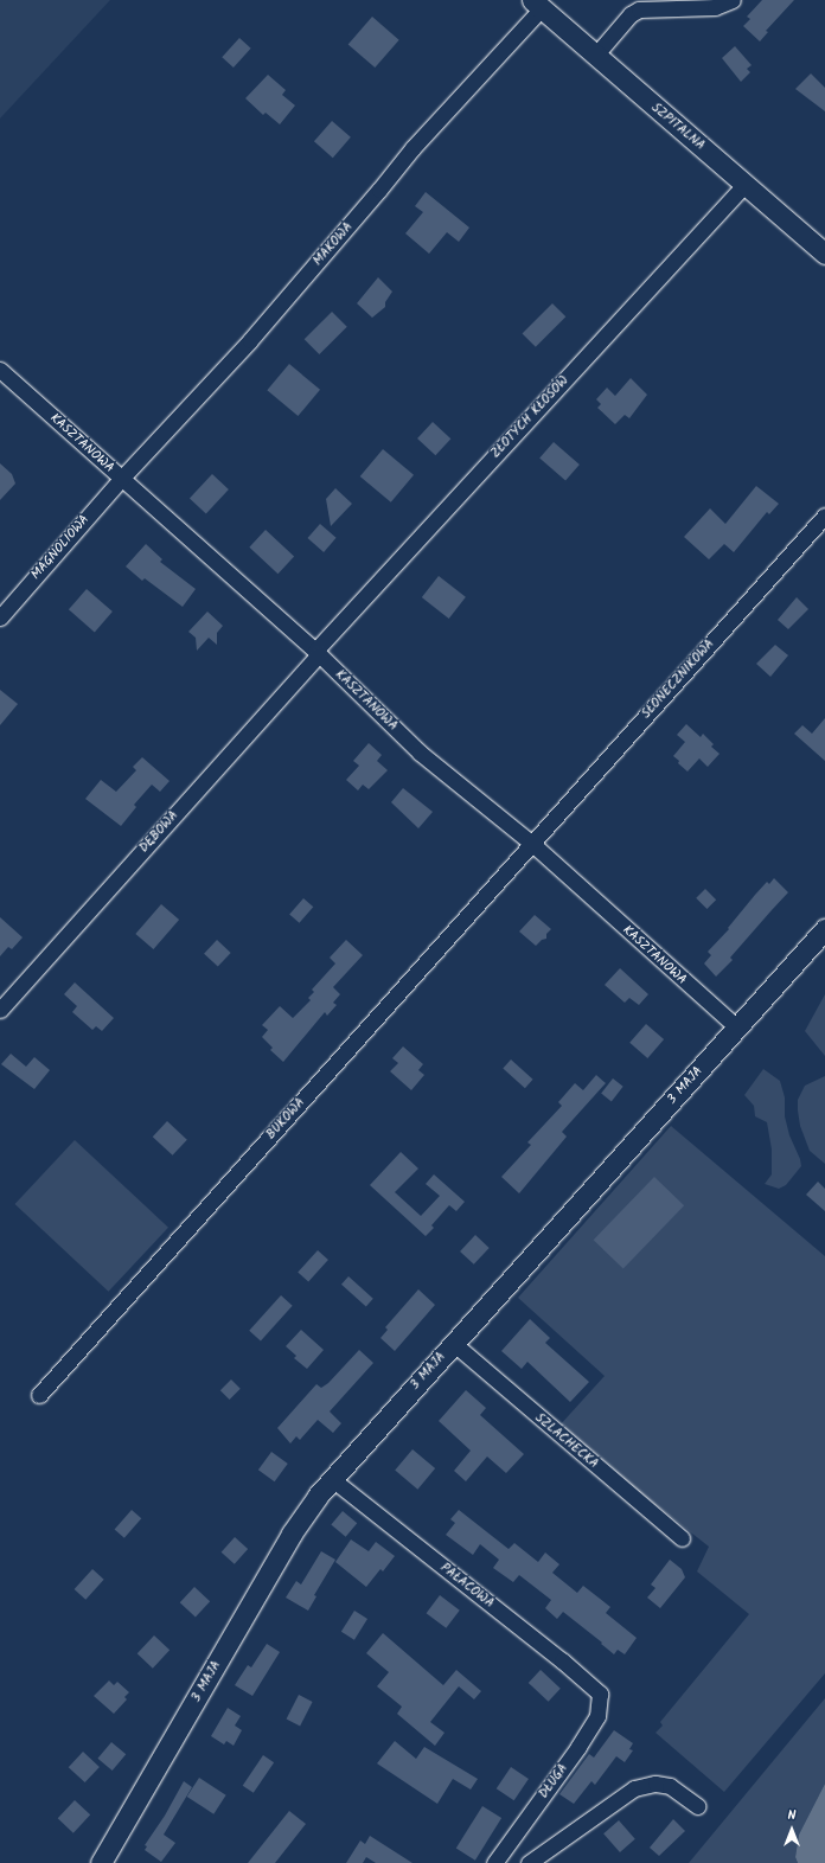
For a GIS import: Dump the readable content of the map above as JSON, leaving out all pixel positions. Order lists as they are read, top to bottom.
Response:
{
  "streets": {
    "street": [
      "SZPITALNA",
      "MAKOWA",
      "ZŁOTYCH KŁOSÓW",
      "KASZTANOWA",
      "MAGNOLIOWA",
      "SŁONECZNIKOWA",
      "DĘBOWA",
      "3 MAJA",
      "BUKOWA",
      "SZLACHECKA",
      "PAŁACOWA",
      "DŁUGA"
    ]
  },
  "crossings": [
    ["SZPITALNA", "MAKOWA"],
    ["SZPITALNA", "ZŁOTYCH KŁOSÓW"],
    ["MAKOWA", "KASZTANOWA"],
    ["MAKOWA", "MAGNOLIOWA"],
    ["ZŁOTYCH KŁOSÓW", "KASZTANOWA"],
    ["ZŁOTYCH KŁOSÓW", "DĘBOWA"],
    ["KASZTANOWA", "MAGNOLIOWA"],
    ["KASZTANOWA", "SŁONECZNIKOWA"],
    ["KASZTANOWA", "DĘBOWA"],
    ["KASZTANOWA", "3 MAJA"],
    ["KASZTANOWA", "BUKOWA"],
    ["SŁONECZNIKOWA", "BUKOWA"],
    ["3 MAJA", "SZLACHECKA"],
    ["3 MAJA", "PAŁACOWA"],
    ["PAŁACOWA", "DŁUGA"]
  ],
  "north": "top"
}
